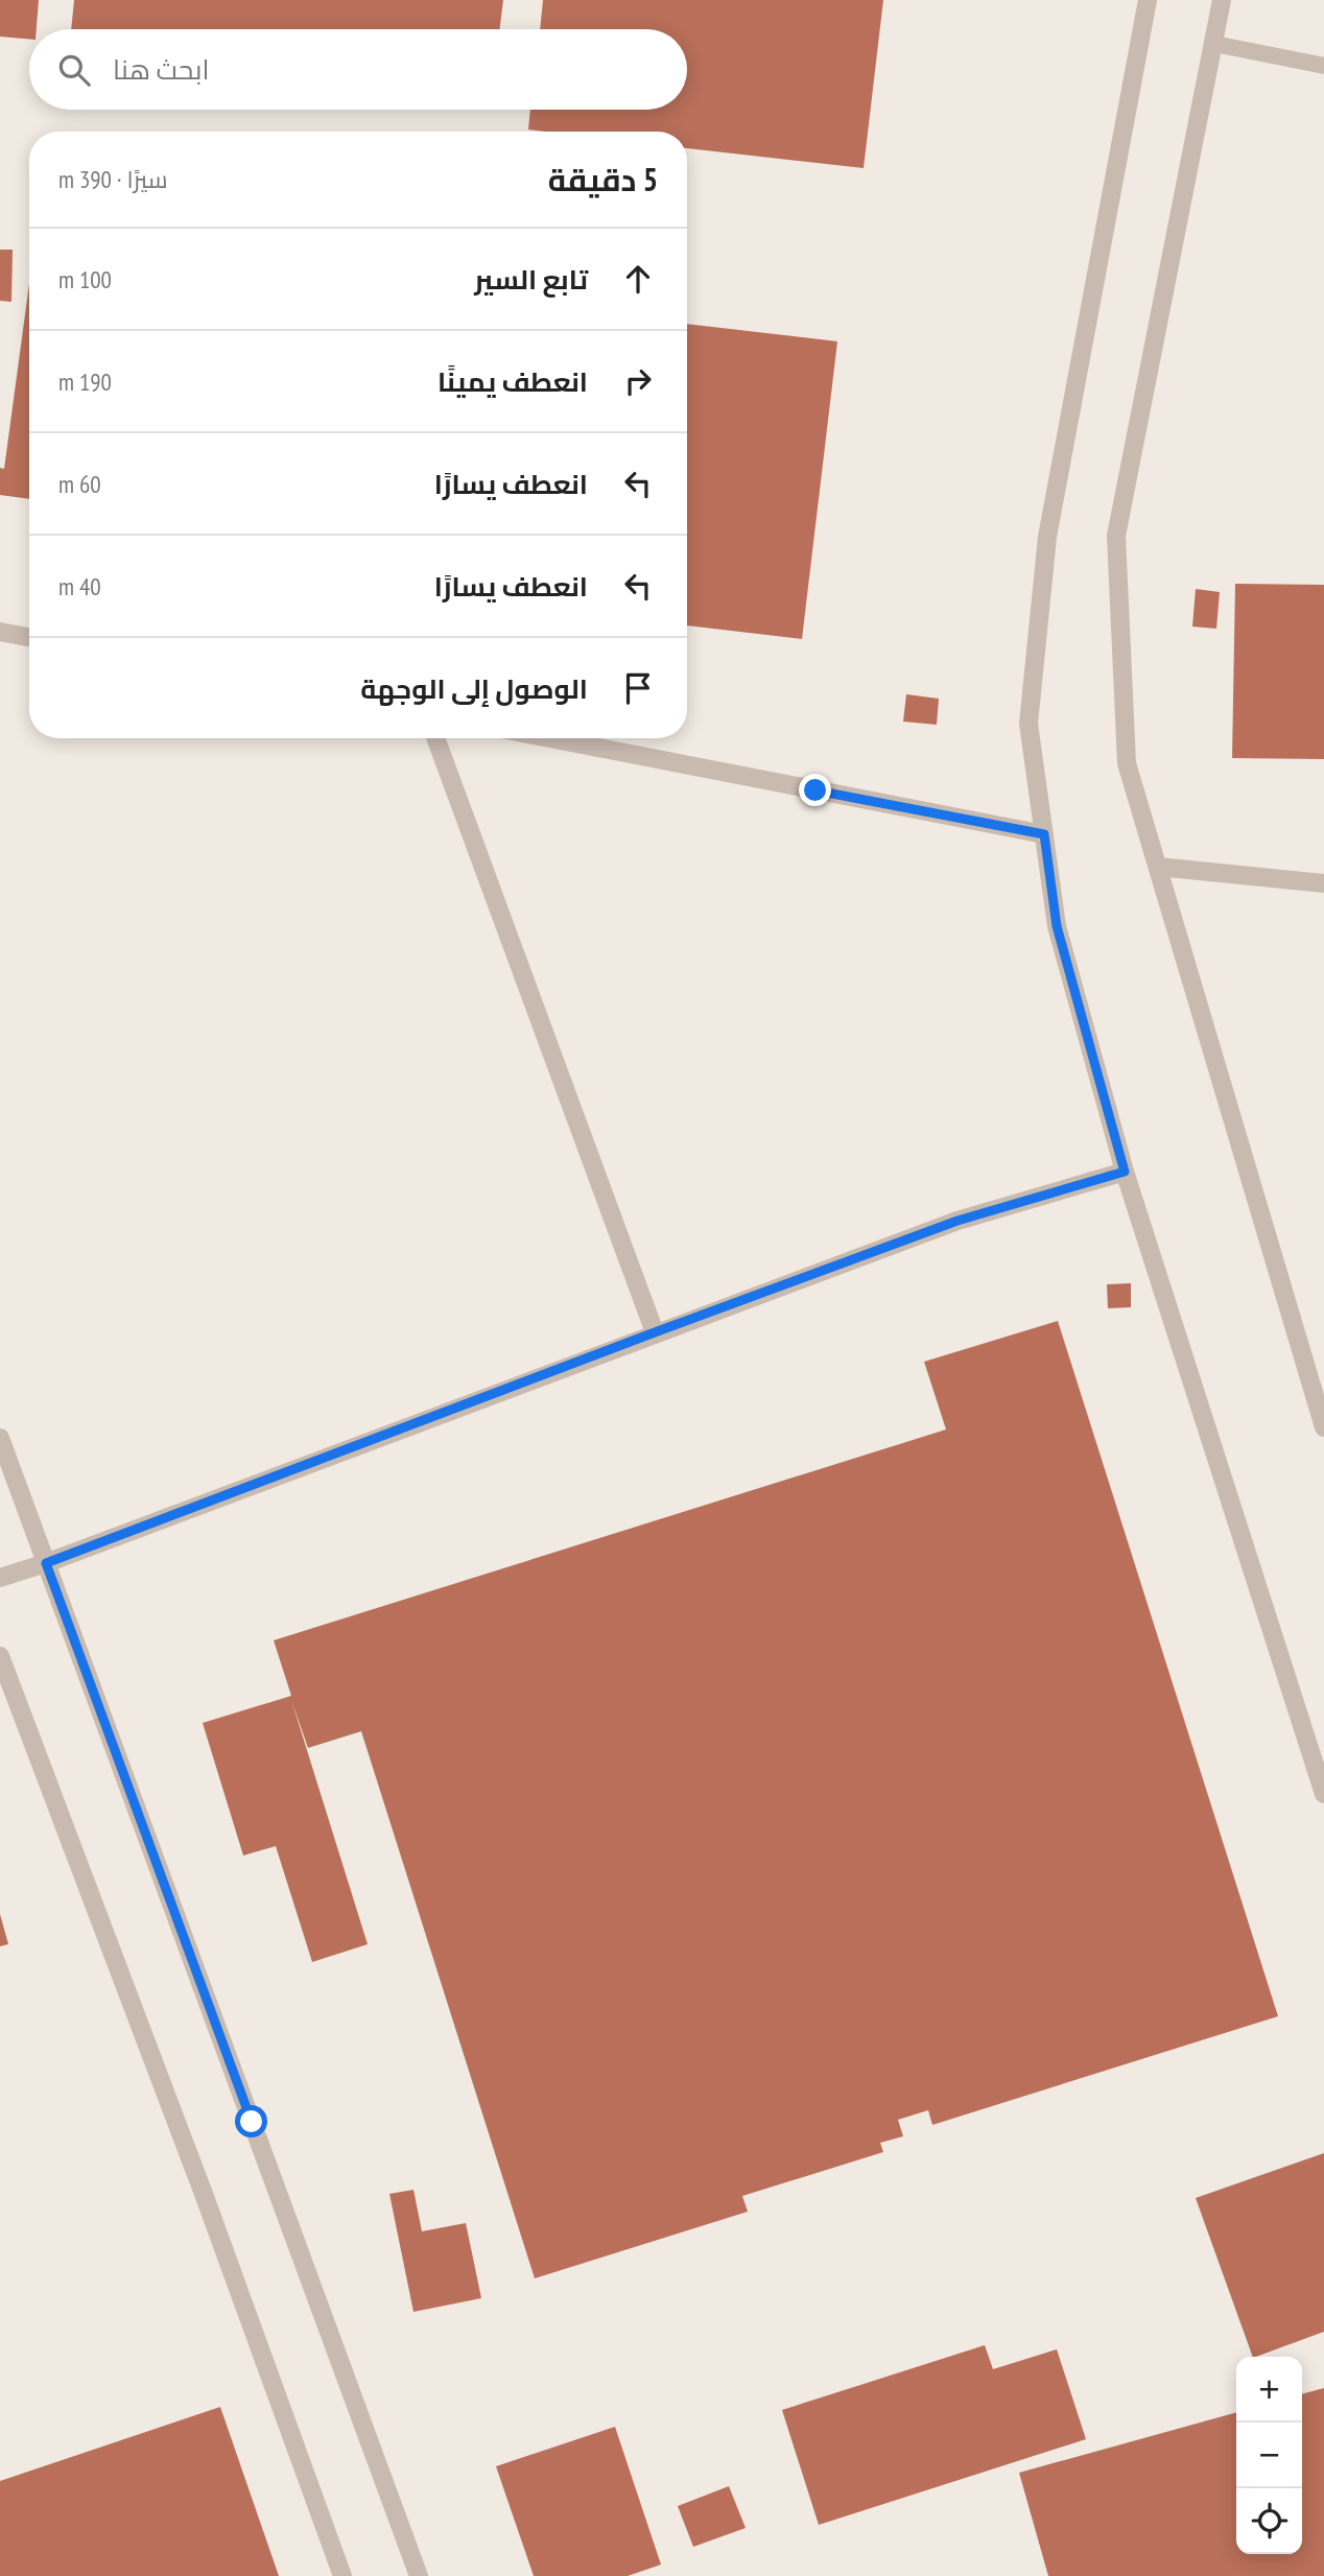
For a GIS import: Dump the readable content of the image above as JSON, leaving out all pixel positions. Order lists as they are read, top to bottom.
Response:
{
  "page": {
    "search": "ابحث هنا",
    "heading": ["5 دقيقة", "سيرًا · 390 m"],
    "list": [
      ["تابع السير", "100 m"],
      ["انعطف يمينًا", "190 m"],
      ["انعطف يسارًا", "60 m"],
      ["انعطف يسارًا", "40 m"],
      "الوصول إلى الوجهة"
    ],
    "map_buttons": ["+", "−"]
  }
}
